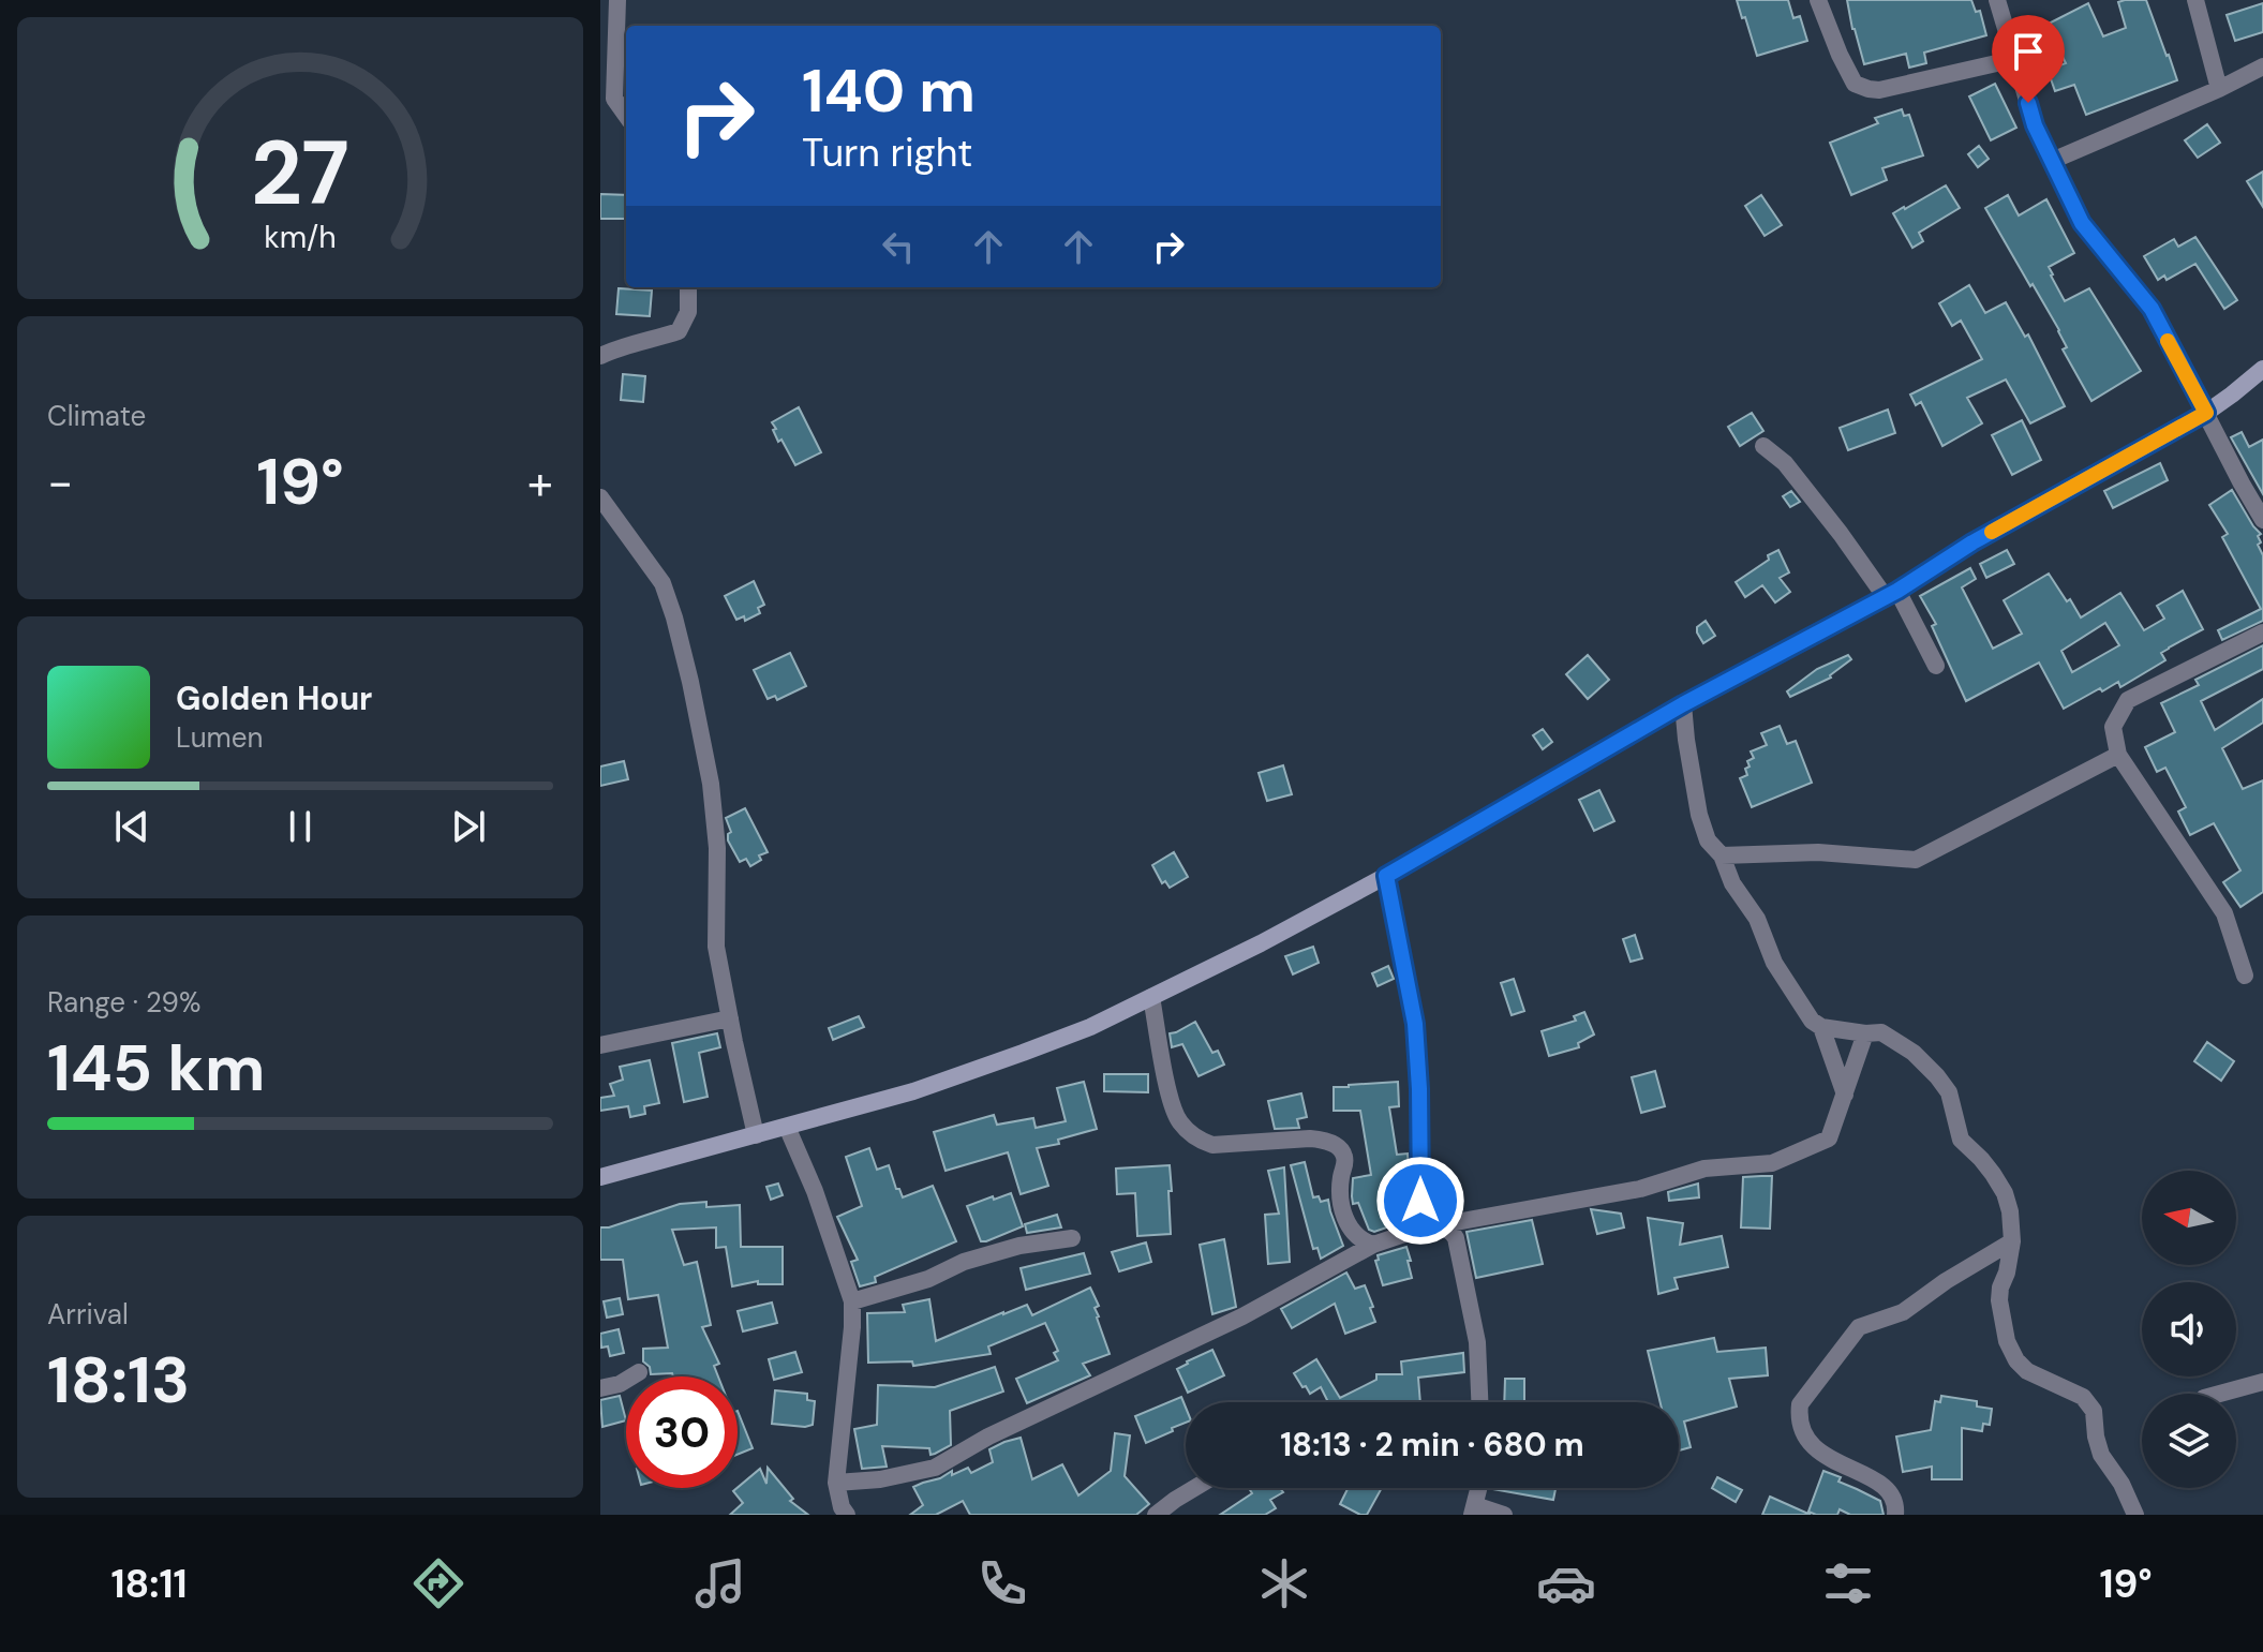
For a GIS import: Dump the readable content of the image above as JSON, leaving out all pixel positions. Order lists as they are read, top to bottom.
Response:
{
  "north": "left",
  "page": {
    "turn": ["140 m", "Turn right"],
    "tile": [
      "Climate",
      ["Range · 29%", "145 km"],
      ["Arrival", "18:13"]
    ],
    "heat": ["−", "19°", "+"],
    "song": ["Golden Hour", "Lumen"],
    "limit": "30",
    "trip": "18:13 · 2 min · 680 m",
    "tabs": ["18:11", "19°"],
    "gauge": ["27", "km/h"]
  }
}
